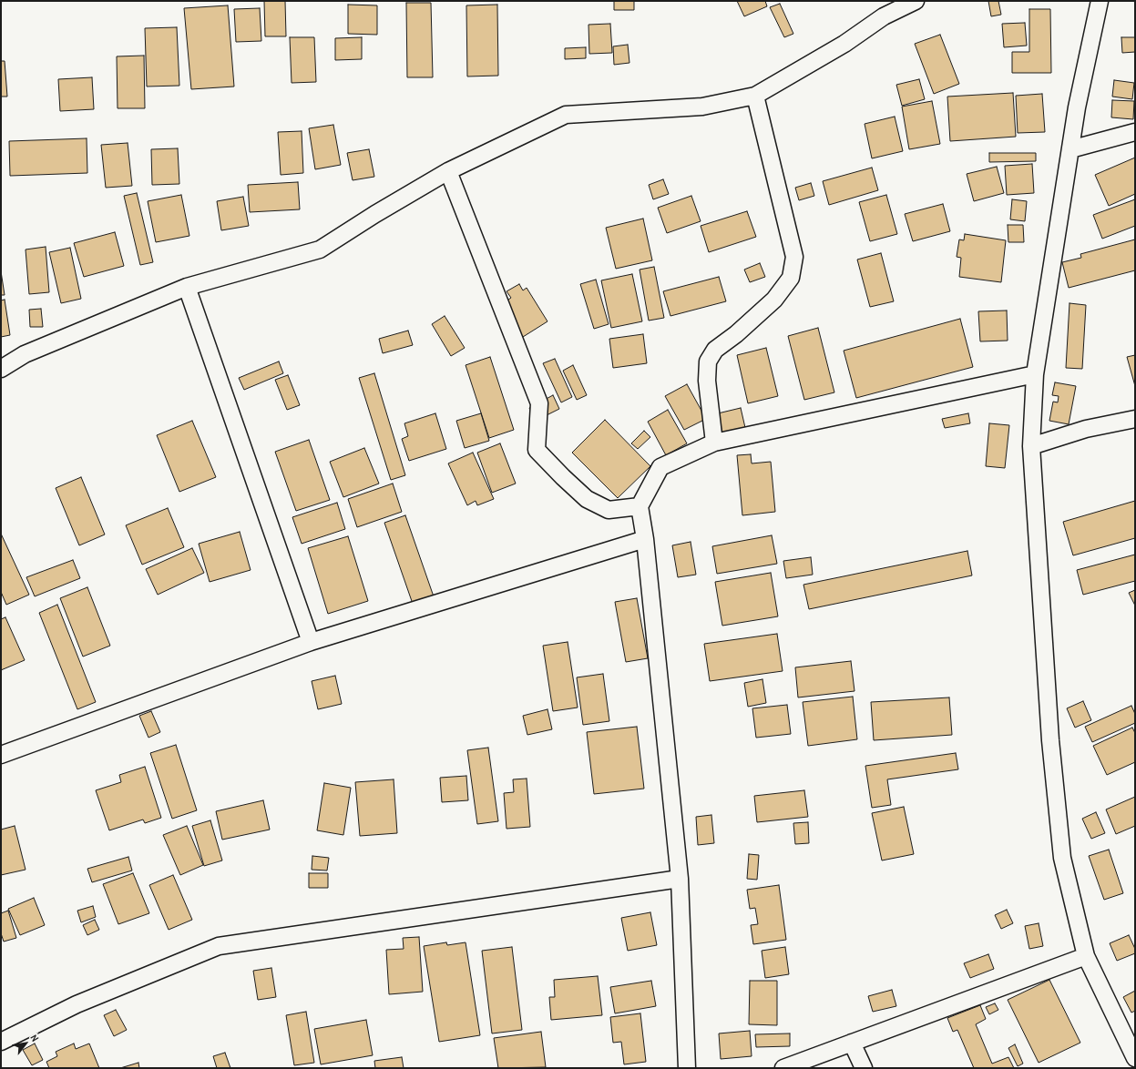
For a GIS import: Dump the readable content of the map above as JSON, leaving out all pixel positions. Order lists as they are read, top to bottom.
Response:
{
  "north": "top right"
}
